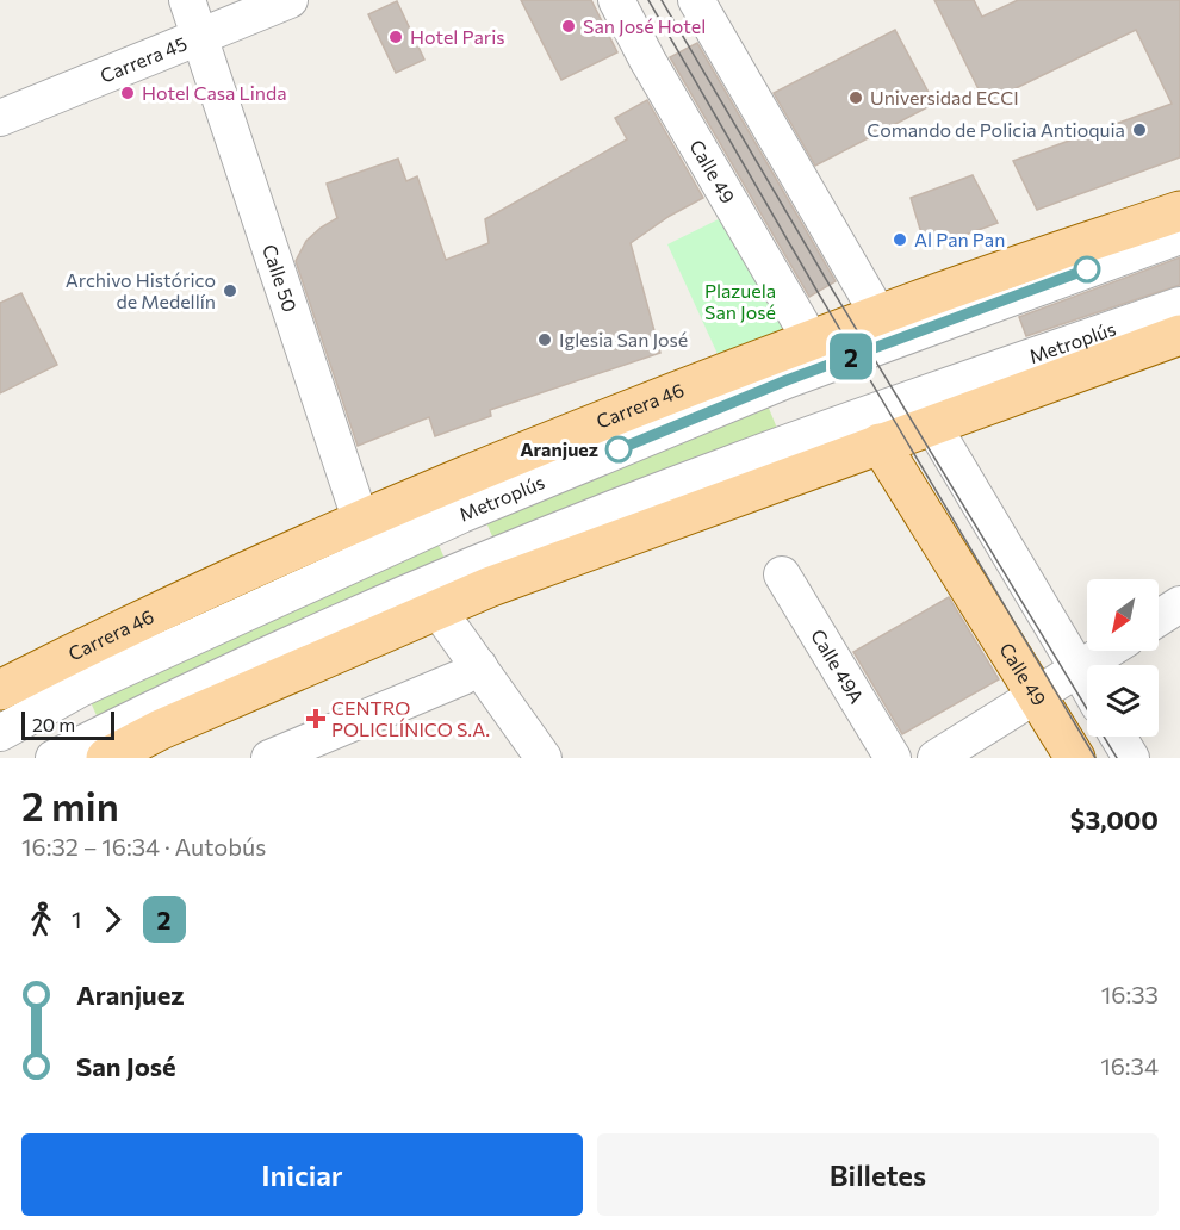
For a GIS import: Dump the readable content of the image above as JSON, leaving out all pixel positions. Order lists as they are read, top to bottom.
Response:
{
  "streets": {
    "main road": ["Calle 49", "Carrera 46"],
    "street": [
      "Carrera 45",
      "Calle 50",
      "Metroplús",
      "Calle 49A"
    ]
  },
  "crossings": [
    ["Carrera 45", "Calle 50"],
    ["Calle 49", "Carrera 46"],
    ["Calle 50", "Carrera 46"]
  ],
  "parks": ["Plazuela San José"],
  "places": {
    "other": [
      "San José Hotel",
      "Hotel Paris",
      "Hotel Casa Linda",
      "Universidad ECCI",
      "Comando de Policia Antioquia",
      "Al Pan Pan",
      "Archivo Histórico de Medellín",
      "Iglesia San José",
      "Aranjuez"
    ],
    "health": ["CENTRO POLICLÍNICO S.A."]
  },
  "lines": ["bus line 2"],
  "scale_bar": "20 m",
  "north": "bottom left",
  "page": {
    "on_map": "2",
    "scale": "20 m",
    "heading": ["2 min", "16:32 – 16:34 · Autobús", "$3,000"],
    "legs": ["1", "2"],
    "list": [
      {
        "name": "Aranjuez",
        "value": "16:33"
      },
      {
        "name": "San José",
        "value": "16:34"
      }
    ],
    "buttons": ["Iniciar", "Billetes"]
  }
}
